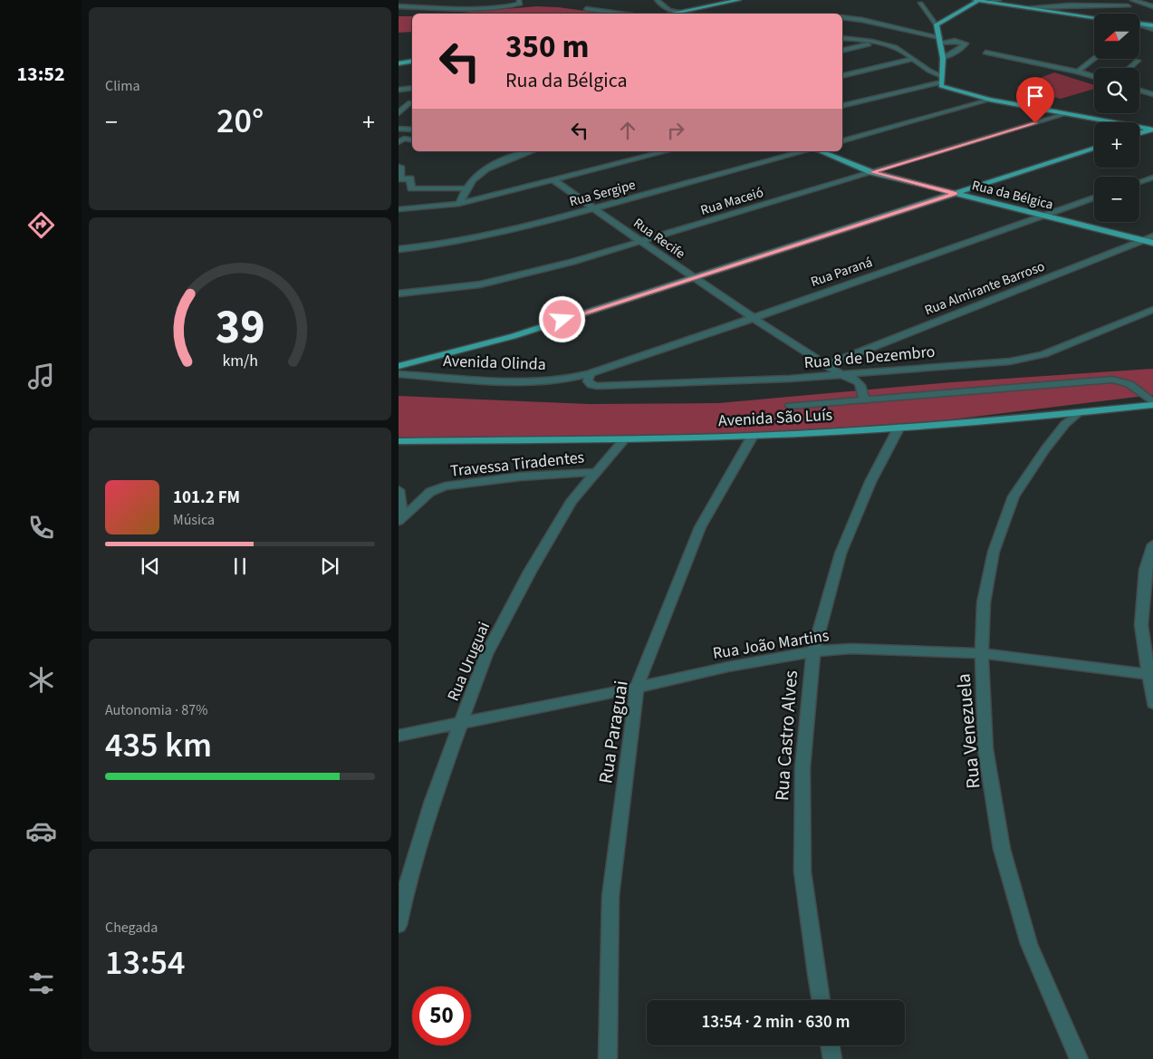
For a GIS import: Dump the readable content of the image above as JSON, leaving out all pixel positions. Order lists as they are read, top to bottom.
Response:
{
  "streets": {
    "main road": ["Rua da Bélgica", "Avenida São Luís"],
    "street": [
      "Rua Sergipe",
      "Rua Maceió",
      "Rua Recife",
      "Rua Paraná",
      "Rua Almirante Barroso",
      "Rua 8 de Dezembro",
      "Avenida Olinda",
      "Travessa Tiradentes",
      "Rua João Martins",
      "Rua Uruguai",
      "Rua Venezuela",
      "Rua Paraguai",
      "Rua Castro Alves"
    ]
  },
  "crossings": [
    ["Rua Sergipe", "Rua Recife"],
    ["Rua da Bélgica", "Rua Maceió"],
    ["Rua da Bélgica", "Rua Paraná"],
    ["Rua da Bélgica", "Rua Almirante Barroso"],
    ["Rua Maceió", "Rua Recife"],
    ["Rua Recife", "Rua Paraná"],
    ["Rua Recife", "Rua Almirante Barroso"],
    ["Rua Recife", "Rua 8 de Dezembro"],
    ["Rua Paraná", "Rua 8 de Dezembro"],
    ["Rua Paraná", "Avenida Olinda"],
    ["Rua 8 de Dezembro", "Avenida Olinda"],
    ["Avenida São Luís", "Rua Uruguai"],
    ["Avenida São Luís", "Rua Venezuela"],
    ["Avenida São Luís", "Rua Paraguai"],
    ["Avenida São Luís", "Rua Castro Alves"],
    ["Travessa Tiradentes", "Rua Uruguai"],
    ["Rua João Martins", "Rua Uruguai"],
    ["Rua João Martins", "Rua Venezuela"],
    ["Rua João Martins", "Rua Paraguai"],
    ["Rua João Martins", "Rua Castro Alves"]
  ],
  "north": "left",
  "page": {
    "tabs": "13:52",
    "tile": [
      "Clima",
      ["Autonomia · 87%", "435 km"],
      ["Chegada", "13:54"]
    ],
    "map_buttons": ["+", "−"],
    "turn": ["350 m", "Rua da Bélgica"],
    "heat": ["−", "20°", "+"],
    "song": ["101.2 FM", "Música"],
    "limit": "50",
    "trip": "13:54 · 2 min · 630 m",
    "gauge": ["39", "km/h"]
  }
}
